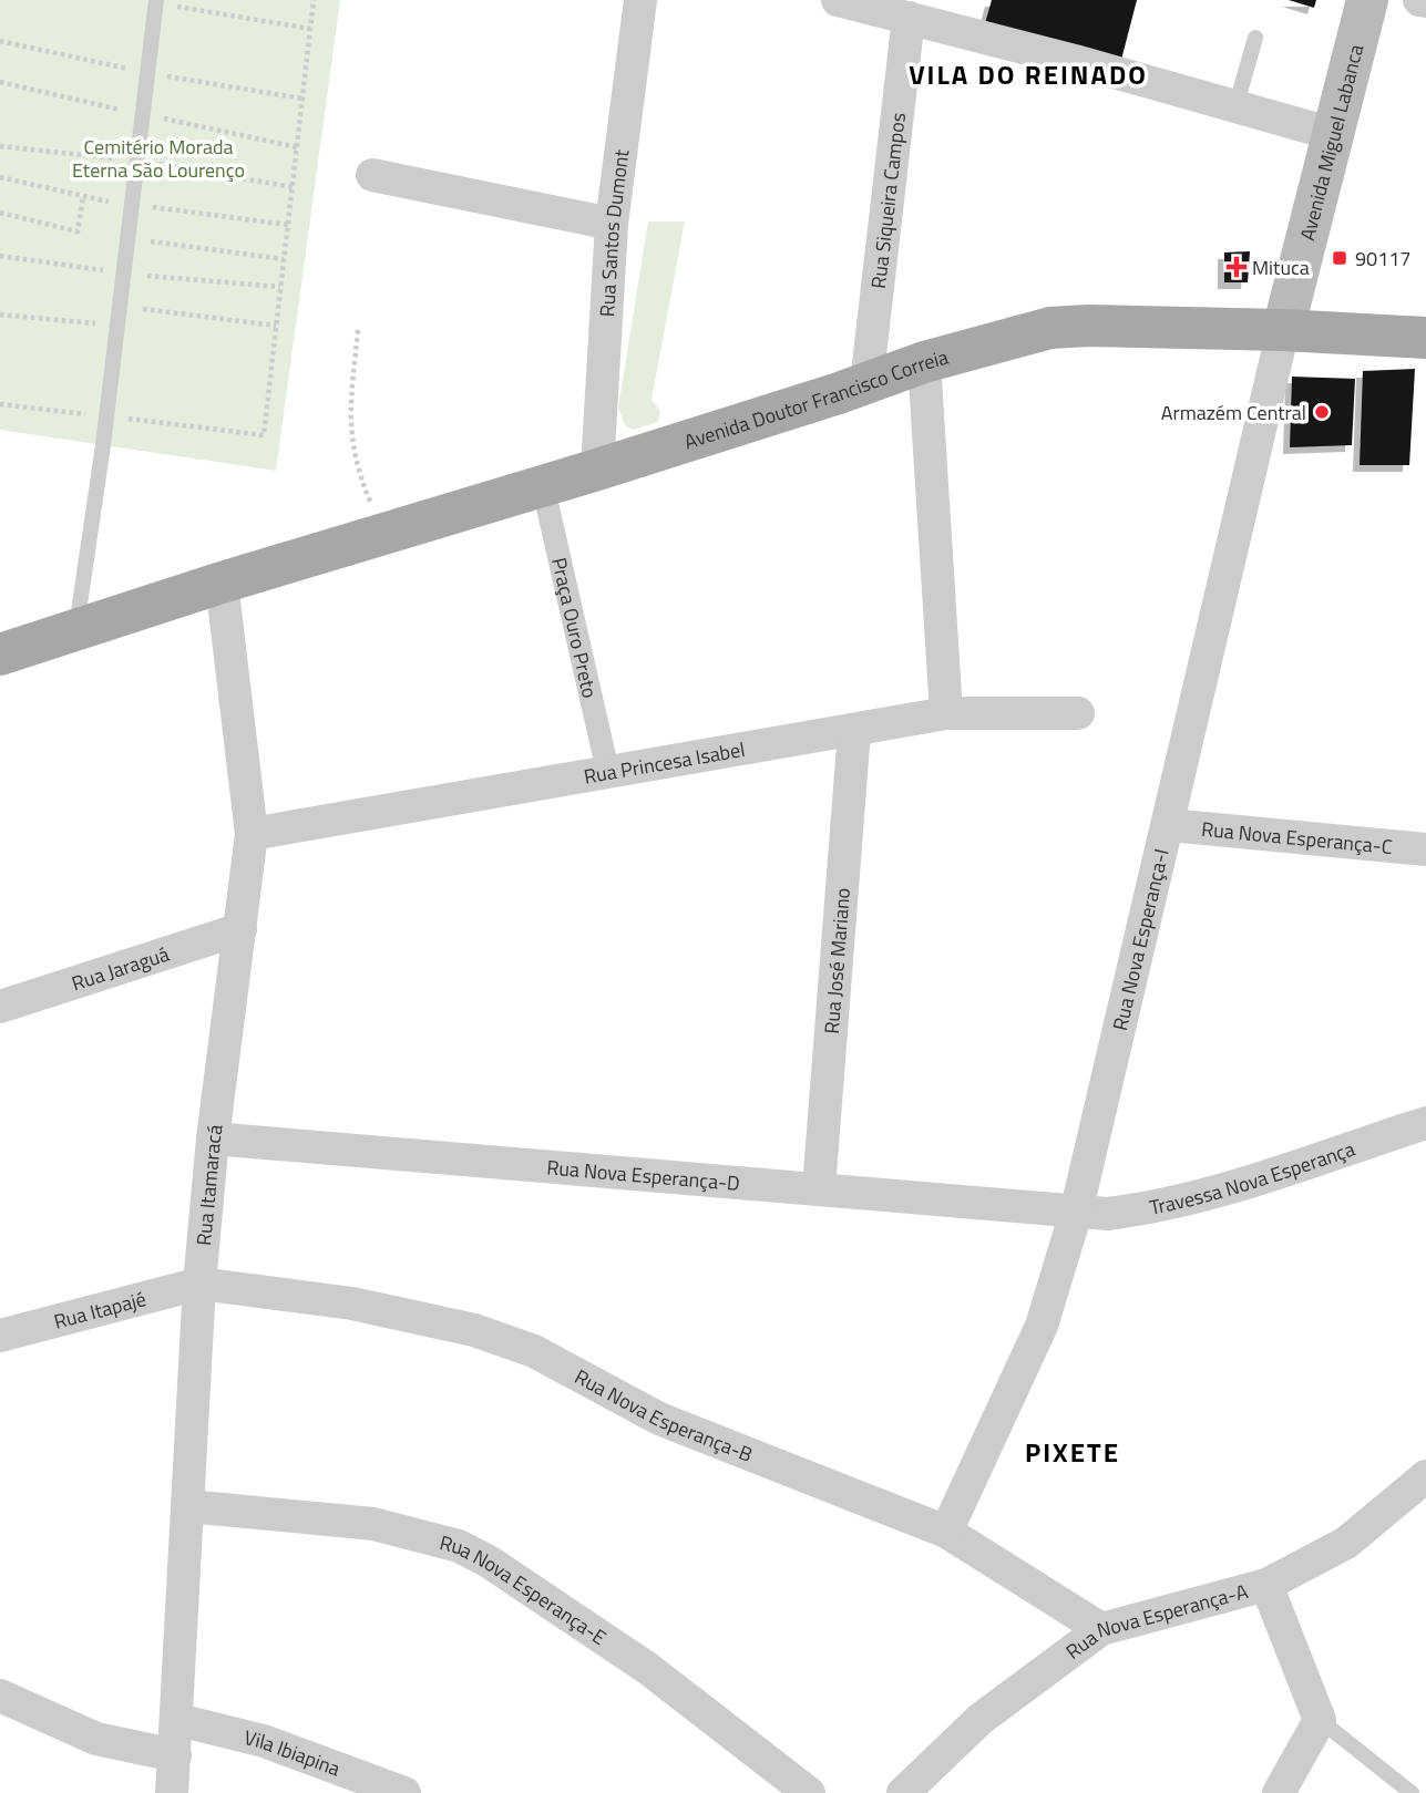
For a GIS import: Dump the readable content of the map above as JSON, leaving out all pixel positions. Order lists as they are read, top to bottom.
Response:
{
  "streets": {
    "main road": ["Avenida Miguel Labanca", "Avenida Doutor Francisco Correia"],
    "street": [
      "Rua Siqueira Campos",
      "Rua Santos Dumont",
      "Praça Ouro Preto",
      "Rua Princesa Isabel",
      "Rua Nova Esperança-C",
      "Rua Nova Esperança-I",
      "Rua José Mariano",
      "Rua Jaraguá",
      "Rua Nova Esperança-D",
      "Travessa Nova Esperança",
      "Rua Itamaracá",
      "Rua Itapajé",
      "Rua Nova Esperança-B",
      "Rua Nova Esperança-E",
      "Rua Nova Esperança-A",
      "Vila Ibiapina"
    ]
  },
  "crossings": [
    ["Avenida Miguel Labanca", "Avenida Doutor Francisco Correia"],
    ["Avenida Miguel Labanca", "Rua Nova Esperança-I"],
    ["Rua Siqueira Campos", "Avenida Doutor Francisco Correia"],
    ["Rua Santos Dumont", "Avenida Doutor Francisco Correia"],
    ["Avenida Doutor Francisco Correia", "Praça Ouro Preto"],
    ["Avenida Doutor Francisco Correia", "Rua Nova Esperança-I"],
    ["Avenida Doutor Francisco Correia", "Rua Itamaracá"],
    ["Praça Ouro Preto", "Rua Princesa Isabel"],
    ["Rua Princesa Isabel", "Rua José Mariano"],
    ["Rua Princesa Isabel", "Rua Itamaracá"],
    ["Rua Nova Esperança-C", "Rua Nova Esperança-I"],
    ["Rua Nova Esperança-I", "Rua Nova Esperança-D"],
    ["Rua Nova Esperança-I", "Travessa Nova Esperança"],
    ["Rua Nova Esperança-I", "Rua Nova Esperança-B"],
    ["Rua José Mariano", "Rua Nova Esperança-D"],
    ["Rua Jaraguá", "Rua Itamaracá"],
    ["Rua Nova Esperança-D", "Travessa Nova Esperança"],
    ["Rua Nova Esperança-D", "Rua Itamaracá"],
    ["Rua Itamaracá", "Rua Itapajé"],
    ["Rua Itamaracá", "Rua Nova Esperança-B"],
    ["Rua Itamaracá", "Rua Nova Esperança-E"],
    ["Rua Itamaracá", "Vila Ibiapina"],
    ["Rua Itapajé", "Rua Nova Esperança-B"],
    ["Rua Nova Esperança-B", "Rua Nova Esperança-A"]
  ],
  "districts": ["VILA DO REINADO", "PIXETE"],
  "parks": ["Cemitério Morada Eterna São Lourenço"],
  "places": {
    "transit": ["90117"],
    "health": ["Mituca"],
    "other": ["Armazém Central"]
  }
}
